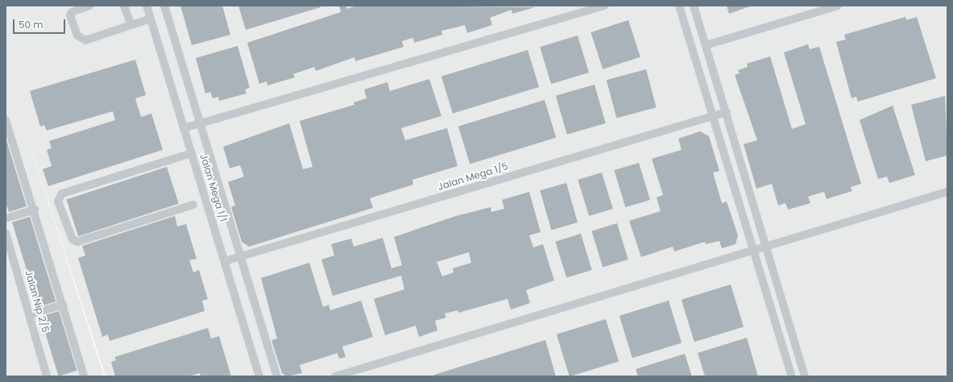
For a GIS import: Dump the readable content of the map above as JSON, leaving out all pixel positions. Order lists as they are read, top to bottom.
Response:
{
  "streets": {
    "street": ["Jalan Mega 1/5", "Jalan Mega 1/1", "Jalan Nip 2/5"]
  },
  "crossings": [
    ["Jalan Mega 1/5", "Jalan Mega 1/1"]
  ],
  "scale_bar": "50 m"
}
